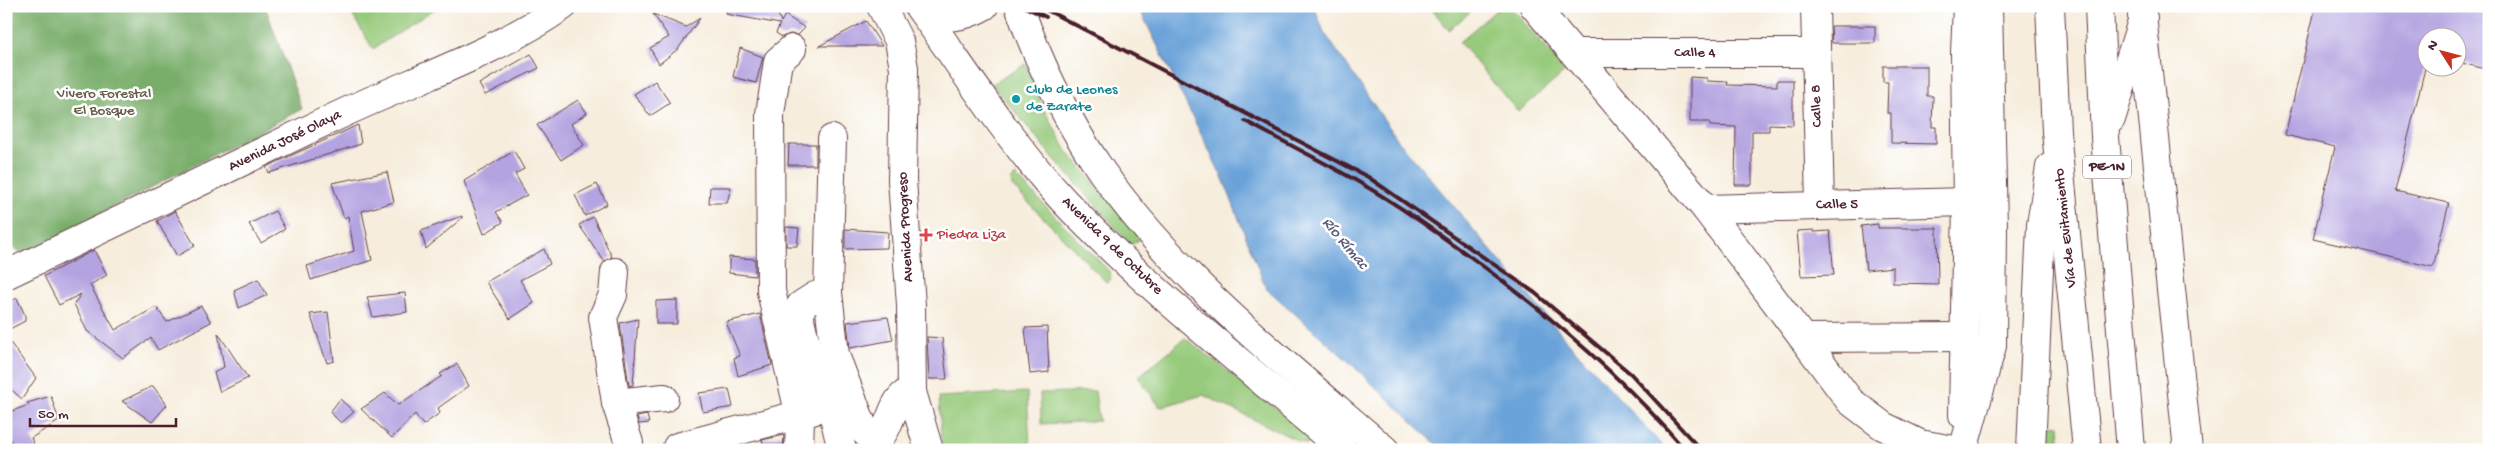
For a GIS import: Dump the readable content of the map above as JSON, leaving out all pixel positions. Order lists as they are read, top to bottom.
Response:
{
  "streets": {
    "main road": [
      "Calle 4",
      "Calle 8",
      "Avenida José Olaya",
      "PE-1N",
      "Calle 5",
      "Avenida Progreso",
      "Vía de Evitamiento",
      "Avenida 9 de Octubre"
    ]
  },
  "crossings": [
    ["Calle 4", "Calle 8"],
    ["Calle 8", "Calle 5"]
  ],
  "water": ["Río Rímac"],
  "parks": ["Vivero Forestal El Bosque"],
  "places": {
    "other": ["Club de Leones de Zarate"],
    "health": ["Piedra Liza"]
  },
  "scale_bar": "50 m",
  "north": "top left"
}
